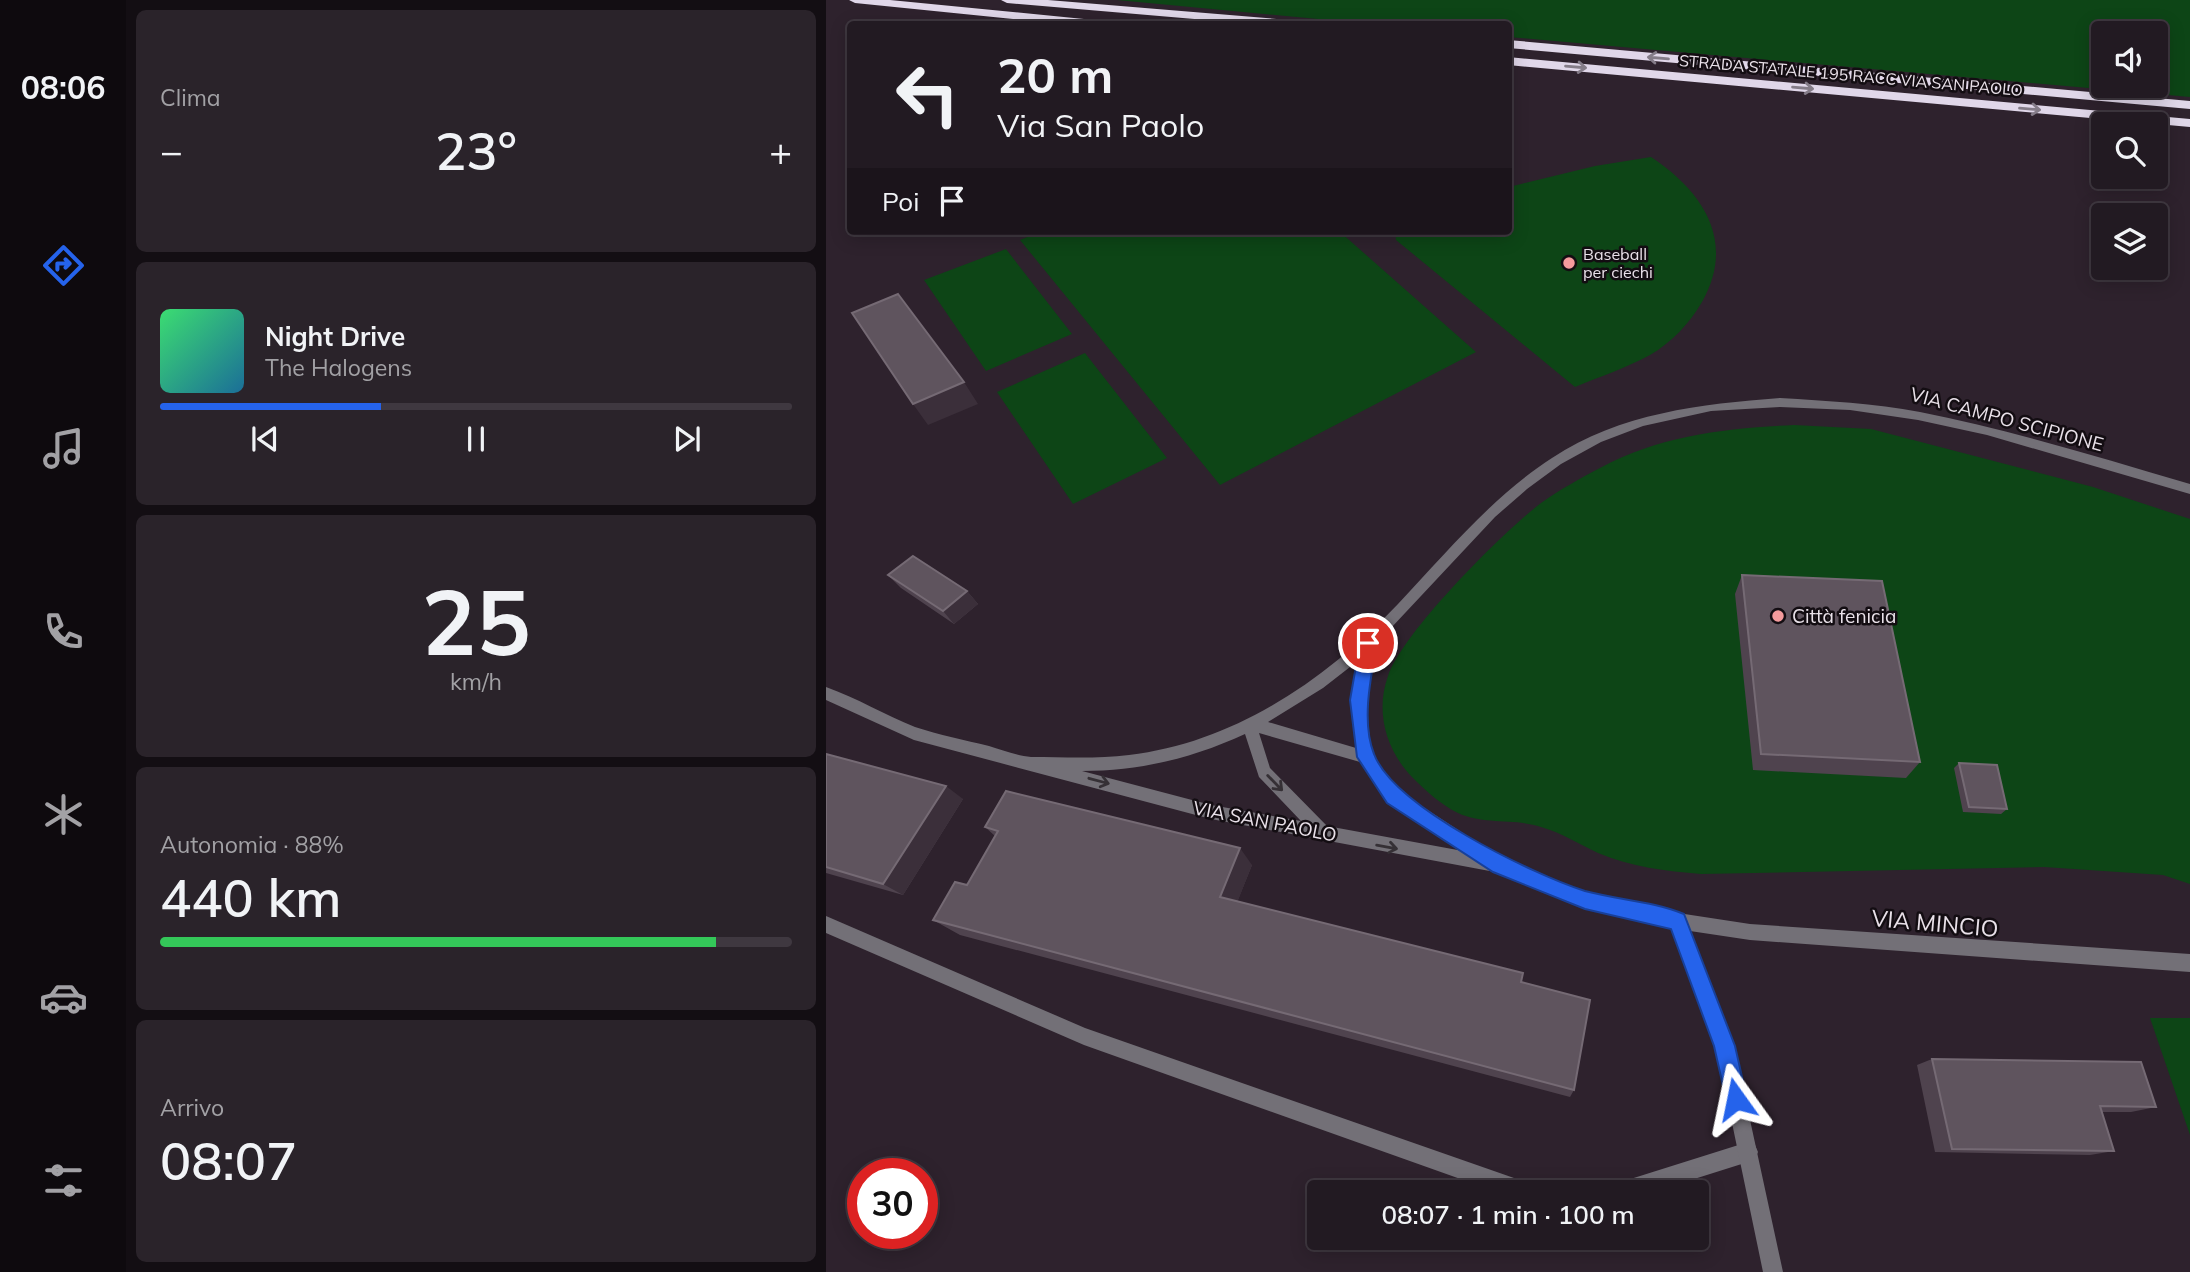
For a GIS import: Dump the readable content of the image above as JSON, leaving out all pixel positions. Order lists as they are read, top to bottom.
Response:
{
  "streets": {
    "highway": ["STRADA STATALE 195 RACC VIA SAN PAOLO"],
    "street": ["VIA CAMPO SCIPIONE", "VIA SAN PAOLO", "VIA MINCIO"]
  },
  "crossings": [
    ["VIA CAMPO SCIPIONE", "VIA SAN PAOLO"],
    ["VIA SAN PAOLO", "VIA MINCIO"]
  ],
  "places": ["Baseball per ciechi", "Città fenicia"],
  "page": {
    "tabs": "08:06",
    "tile": [
      "Clima",
      ["25", "km/h"],
      ["Autonomia · 88%", "440 km"],
      ["Arrivo", "08:07"]
    ],
    "turn": ["20 m", "Via San Paolo"],
    "heat": ["−", "23°", "+"],
    "then": "Poi",
    "song": ["Night Drive", "The Halogens"],
    "limit": "30",
    "trip": "08:07 · 1 min · 100 m"
  }
}
